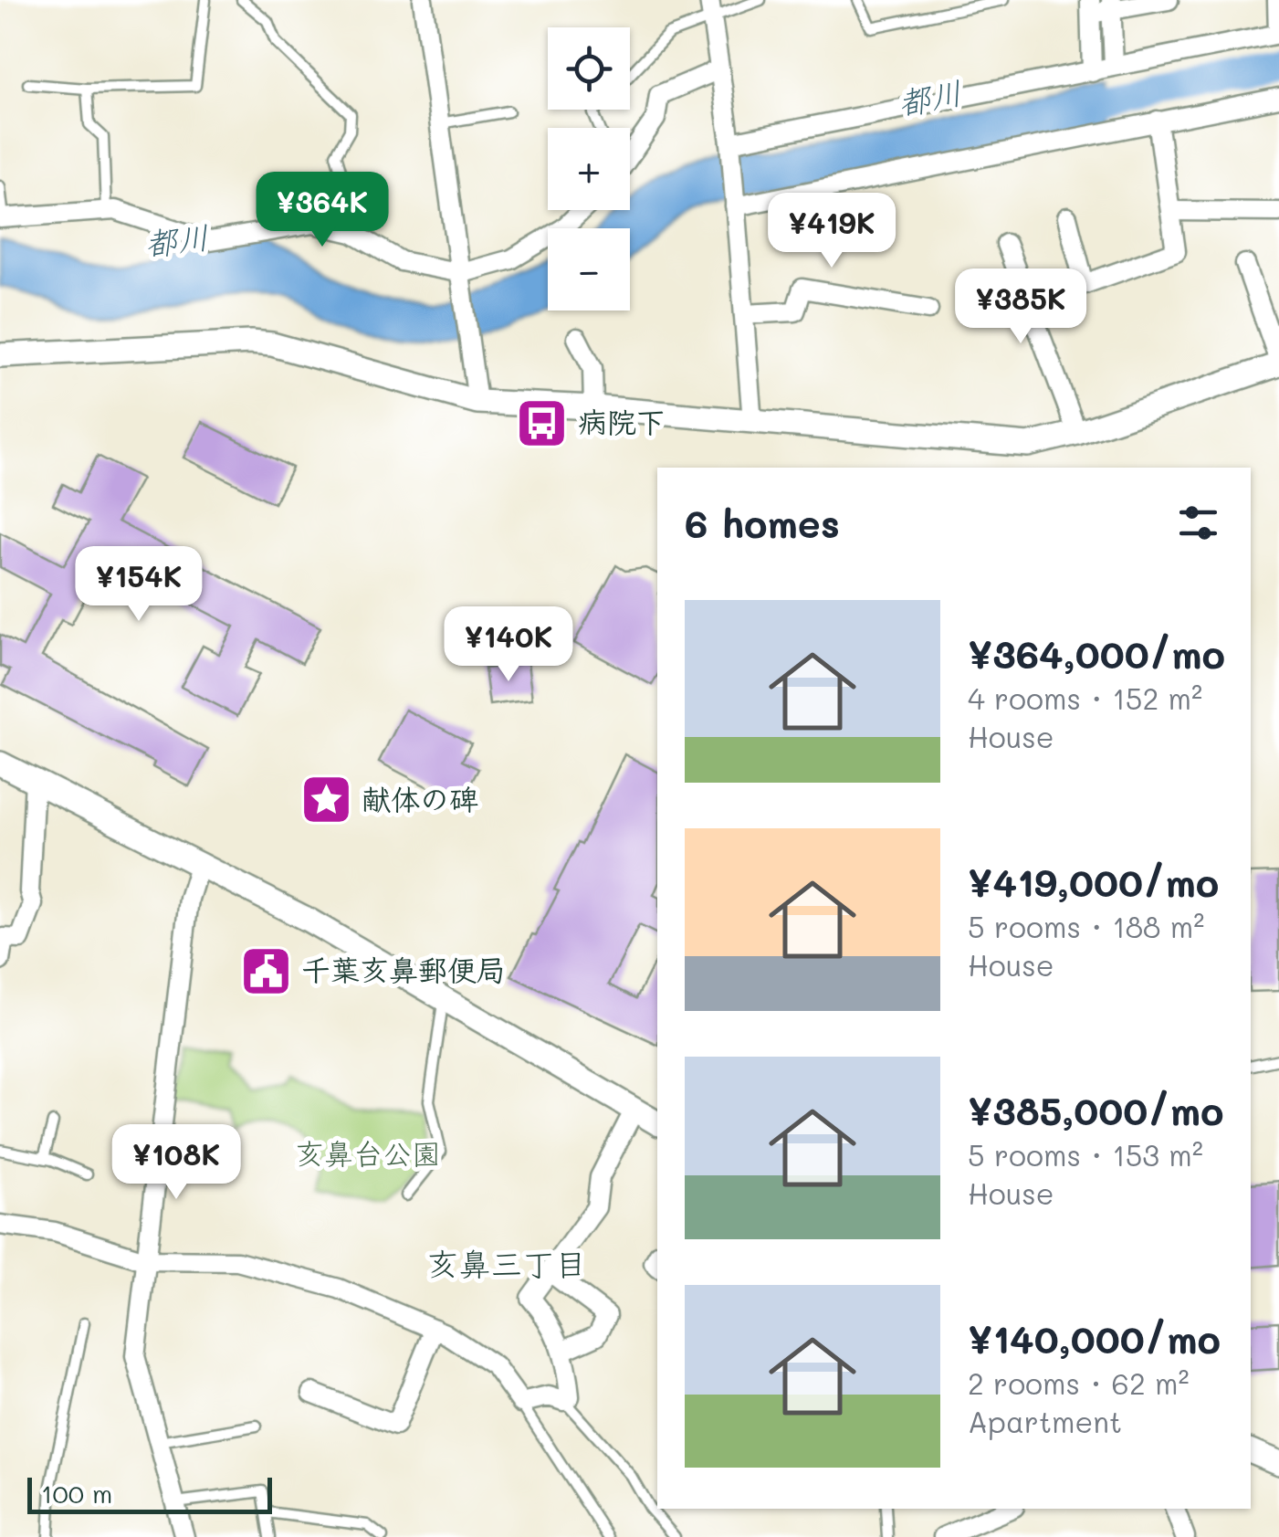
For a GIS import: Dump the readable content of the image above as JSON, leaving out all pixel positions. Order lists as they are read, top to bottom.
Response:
{
  "districts": ["亥鼻三丁目"],
  "water": ["都川"],
  "parks": ["亥鼻台公園"],
  "places": {
    "bus stop": ["病院下"],
    "place": ["献体の碑"],
    "public building": ["千葉亥鼻郵便局"]
  },
  "scale_bar": "100 m",
  "page": {
    "map_buttons": ["+", "−"],
    "price": [
      "¥364K",
      "¥419K",
      "¥385K",
      "¥154K",
      "¥140K",
      "¥108K"
    ],
    "heading": "6 homes",
    "list": [
      {
        "name": "¥364,000/mo",
        "note": "4 rooms · 152 m² · House"
      },
      {
        "name": "¥419,000/mo",
        "note": "5 rooms · 188 m² · House"
      },
      {
        "name": "¥385,000/mo",
        "note": "5 rooms · 153 m² · House"
      },
      {
        "name": "¥140,000/mo",
        "note": "2 rooms · 62 m² · Apartment"
      }
    ],
    "scale": "100 m"
  }
}
